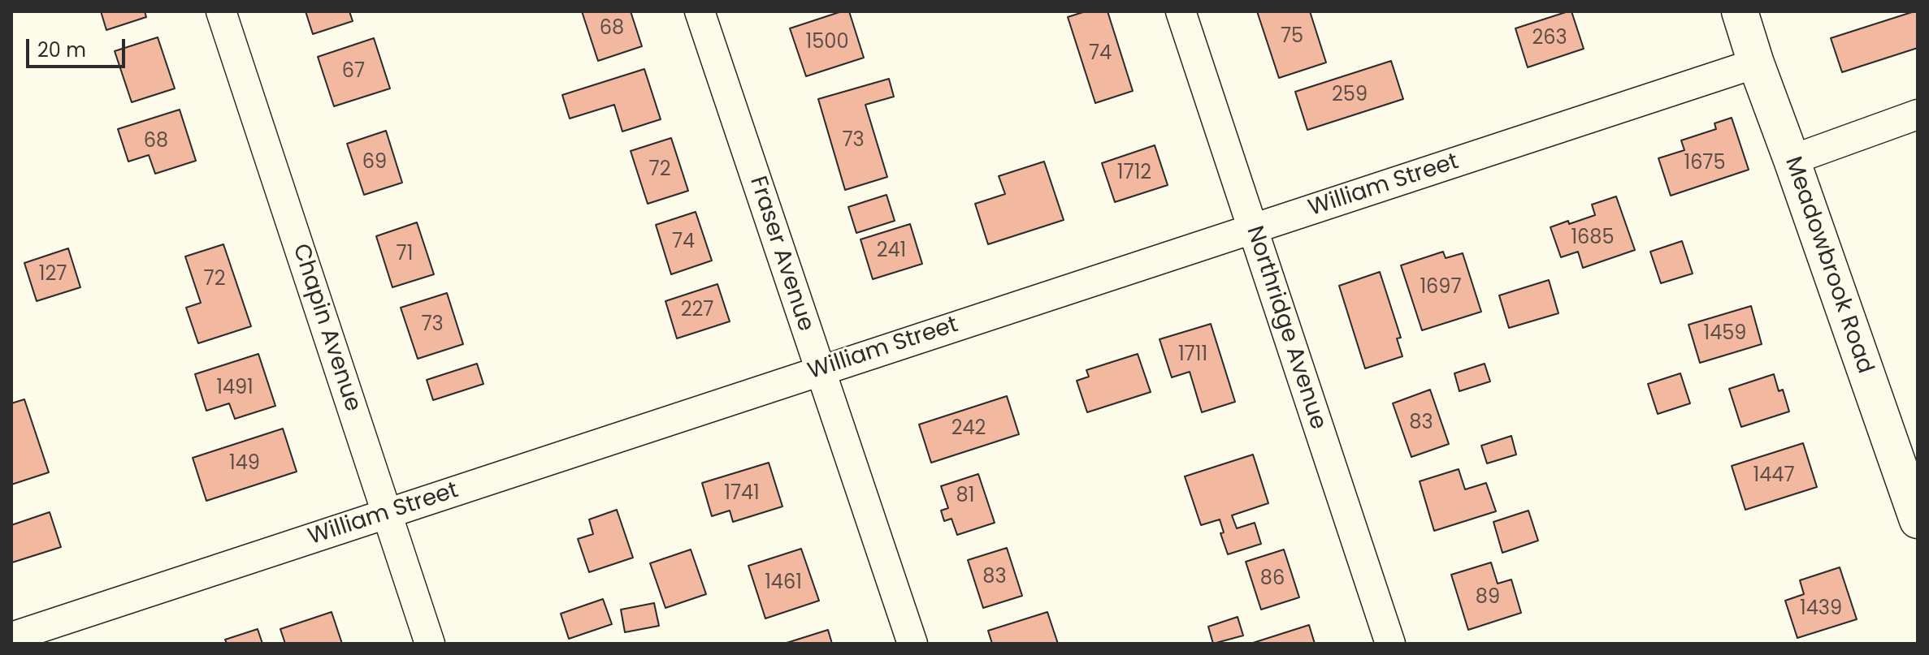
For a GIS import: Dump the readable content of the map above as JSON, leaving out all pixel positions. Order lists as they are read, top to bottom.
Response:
{
  "streets": {
    "street": [
      "William Street",
      "Fraser Avenue",
      "Meadowbrook Road",
      "Chapin Avenue",
      "Northridge Avenue"
    ]
  },
  "crossings": [
    ["William Street", "Fraser Avenue"],
    ["William Street", "Meadowbrook Road"],
    ["William Street", "Chapin Avenue"],
    ["William Street", "Northridge Avenue"]
  ],
  "house_numbers": [
    "68",
    "75",
    "263",
    "1500",
    "74",
    "67",
    "259",
    "73",
    "68",
    "69",
    "1675",
    "72",
    "1712",
    "1685",
    "74",
    "241",
    "71",
    "127",
    "72",
    "1697",
    "227",
    "73",
    "1459",
    "1711",
    "1491",
    "83",
    "242",
    "149",
    "1447",
    "1741",
    "81",
    "83",
    "86",
    "1461",
    "89",
    "1439"
  ],
  "scale_bar": "20 m"
}
